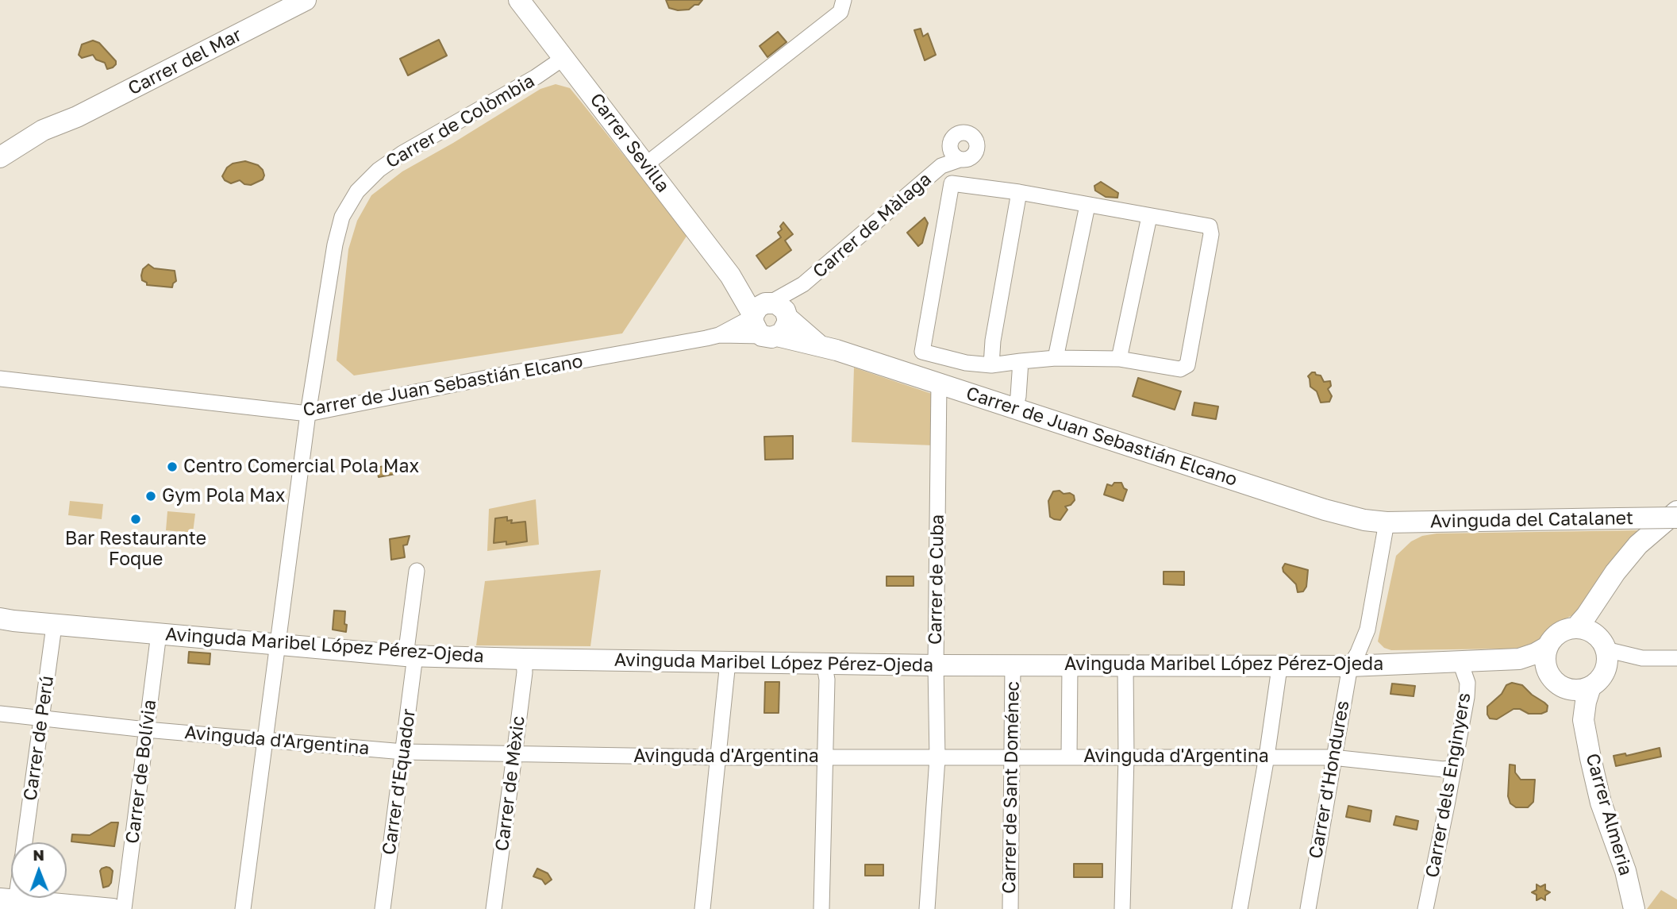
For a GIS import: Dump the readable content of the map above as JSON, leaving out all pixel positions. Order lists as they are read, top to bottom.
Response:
{
  "streets": {
    "street": [
      "Carrer del Mar",
      "Carrer de Colòmbia",
      "Carrer Sevilla",
      "Carrer de Màlaga",
      "Carrer de Juan Sebastián Elcano",
      "Avinguda del Catalanet",
      "Carrer de Cuba",
      "Avinguda Maribel López Pérez-Ojeda",
      "Carrer de Perú",
      "Avinguda d'Argentina",
      "Carrer de Bolívia",
      "Carrer d'Hondures",
      "Carrer d'Equador",
      "Carrer de Mèxic",
      "Carrer dels Enginyers",
      "Carrer de Sant Doménec",
      "Carrer Almeria"
    ]
  },
  "crossings": [
    ["Carrer de Colòmbia", "Carrer Sevilla"],
    ["Carrer de Colòmbia", "Carrer de Juan Sebastián Elcano"],
    ["Carrer de Colòmbia", "Avinguda Maribel López Pérez-Ojeda"],
    ["Carrer de Colòmbia", "Avinguda d'Argentina"],
    ["Carrer Sevilla", "Carrer de Màlaga"],
    ["Carrer Sevilla", "Carrer de Juan Sebastián Elcano"],
    ["Carrer de Màlaga", "Carrer de Juan Sebastián Elcano"],
    ["Carrer de Juan Sebastián Elcano", "Avinguda del Catalanet"],
    ["Carrer de Juan Sebastián Elcano", "Carrer de Cuba"],
    ["Carrer de Juan Sebastián Elcano", "Carrer d'Hondures"],
    ["Avinguda del Catalanet", "Carrer d'Hondures"],
    ["Carrer de Cuba", "Avinguda Maribel López Pérez-Ojeda"],
    ["Carrer de Cuba", "Avinguda d'Argentina"],
    ["Avinguda Maribel López Pérez-Ojeda", "Carrer de Perú"],
    ["Avinguda Maribel López Pérez-Ojeda", "Carrer de Bolívia"],
    ["Avinguda Maribel López Pérez-Ojeda", "Carrer d'Hondures"],
    ["Avinguda Maribel López Pérez-Ojeda", "Carrer d'Equador"],
    ["Avinguda Maribel López Pérez-Ojeda", "Carrer de Mèxic"],
    ["Avinguda Maribel López Pérez-Ojeda", "Carrer dels Enginyers"],
    ["Avinguda Maribel López Pérez-Ojeda", "Carrer de Sant Doménec"],
    ["Avinguda Maribel López Pérez-Ojeda", "Carrer Almeria"],
    ["Carrer de Perú", "Avinguda d'Argentina"],
    ["Avinguda d'Argentina", "Carrer de Bolívia"],
    ["Avinguda d'Argentina", "Carrer d'Hondures"],
    ["Avinguda d'Argentina", "Carrer d'Equador"],
    ["Avinguda d'Argentina", "Carrer de Mèxic"],
    ["Avinguda d'Argentina", "Carrer dels Enginyers"],
    ["Avinguda d'Argentina", "Carrer de Sant Doménec"]
  ],
  "places": ["Centro Comercial Pola Max", "Gym Pola Max", "Bar Restaurante Foque"],
  "north": "top"
}
